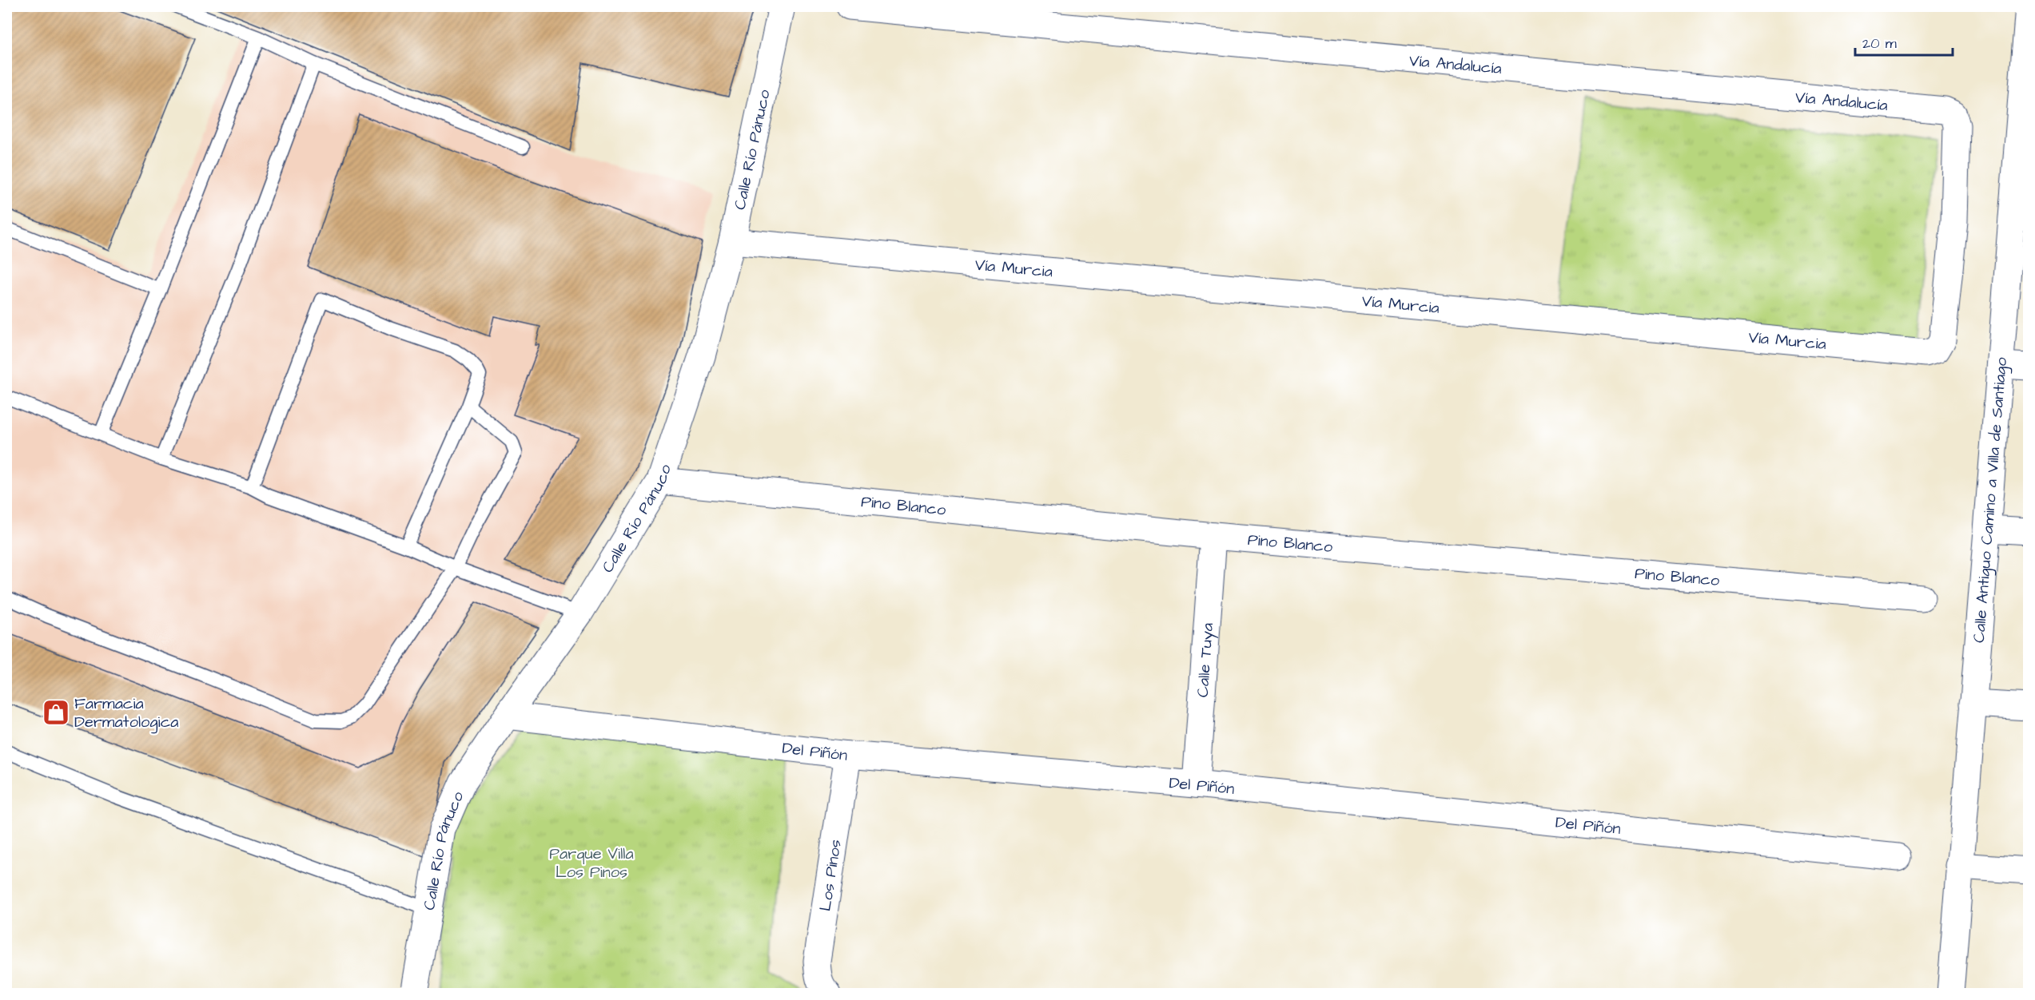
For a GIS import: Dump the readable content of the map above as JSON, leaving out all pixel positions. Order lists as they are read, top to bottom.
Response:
{
  "streets": {
    "street": [
      "Vía Andalucía",
      "Calle Río Pánuco",
      "Vía Murcia",
      "Calle Antiguo Camino a Villa de Santiago",
      "Pino Blanco",
      "Calle Tuya",
      "Del Piñón",
      "Los Pinos"
    ]
  },
  "crossings": [
    ["Vía Andalucía", "Vía Murcia"],
    ["Calle Río Pánuco", "Vía Murcia"],
    ["Calle Río Pánuco", "Pino Blanco"],
    ["Calle Río Pánuco", "Del Piñón"],
    ["Pino Blanco", "Calle Tuya"],
    ["Calle Tuya", "Del Piñón"],
    ["Del Piñón", "Los Pinos"]
  ],
  "parks": ["Parque Villa Los Pinos"],
  "places": {
    "shop": ["Farmacia Dermatologica"]
  },
  "scale_bar": "20 m"
}
